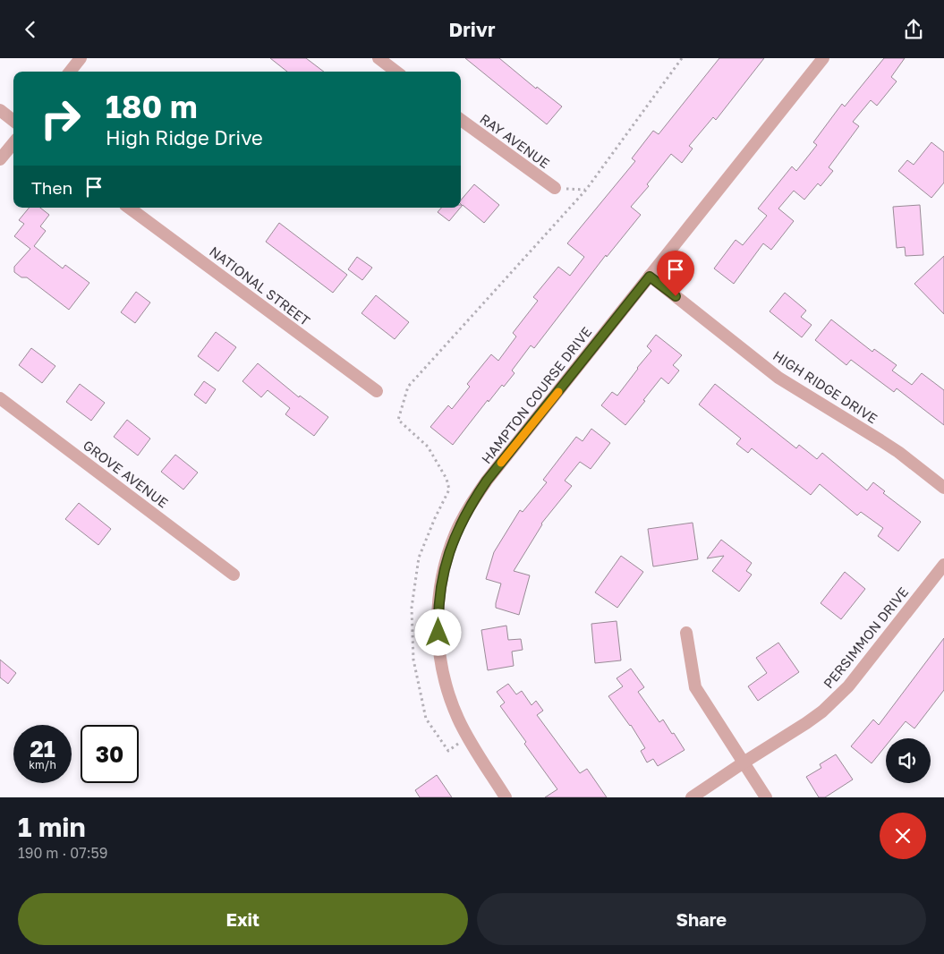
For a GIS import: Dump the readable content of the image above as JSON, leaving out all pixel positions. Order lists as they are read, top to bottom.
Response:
{
  "streets": {
    "street": [
      "RAY AVENUE",
      "NATIONAL STREET",
      "HIGH RIDGE DRIVE",
      "HAMPTON COURSE DRIVE",
      "GROVE AVENUE",
      "PERSIMMON DRIVE"
    ]
  },
  "crossings": [
    ["HIGH RIDGE DRIVE", "HAMPTON COURSE DRIVE"]
  ],
  "page": {
    "header": "Drivr",
    "turn": ["180 m", "High Ridge Drive"],
    "then": "Then",
    "speed": "21 km/h",
    "limit": "30",
    "heading": ["1 min", "190 m · 07:59"],
    "buttons": ["Exit", "Share"]
  }
}
